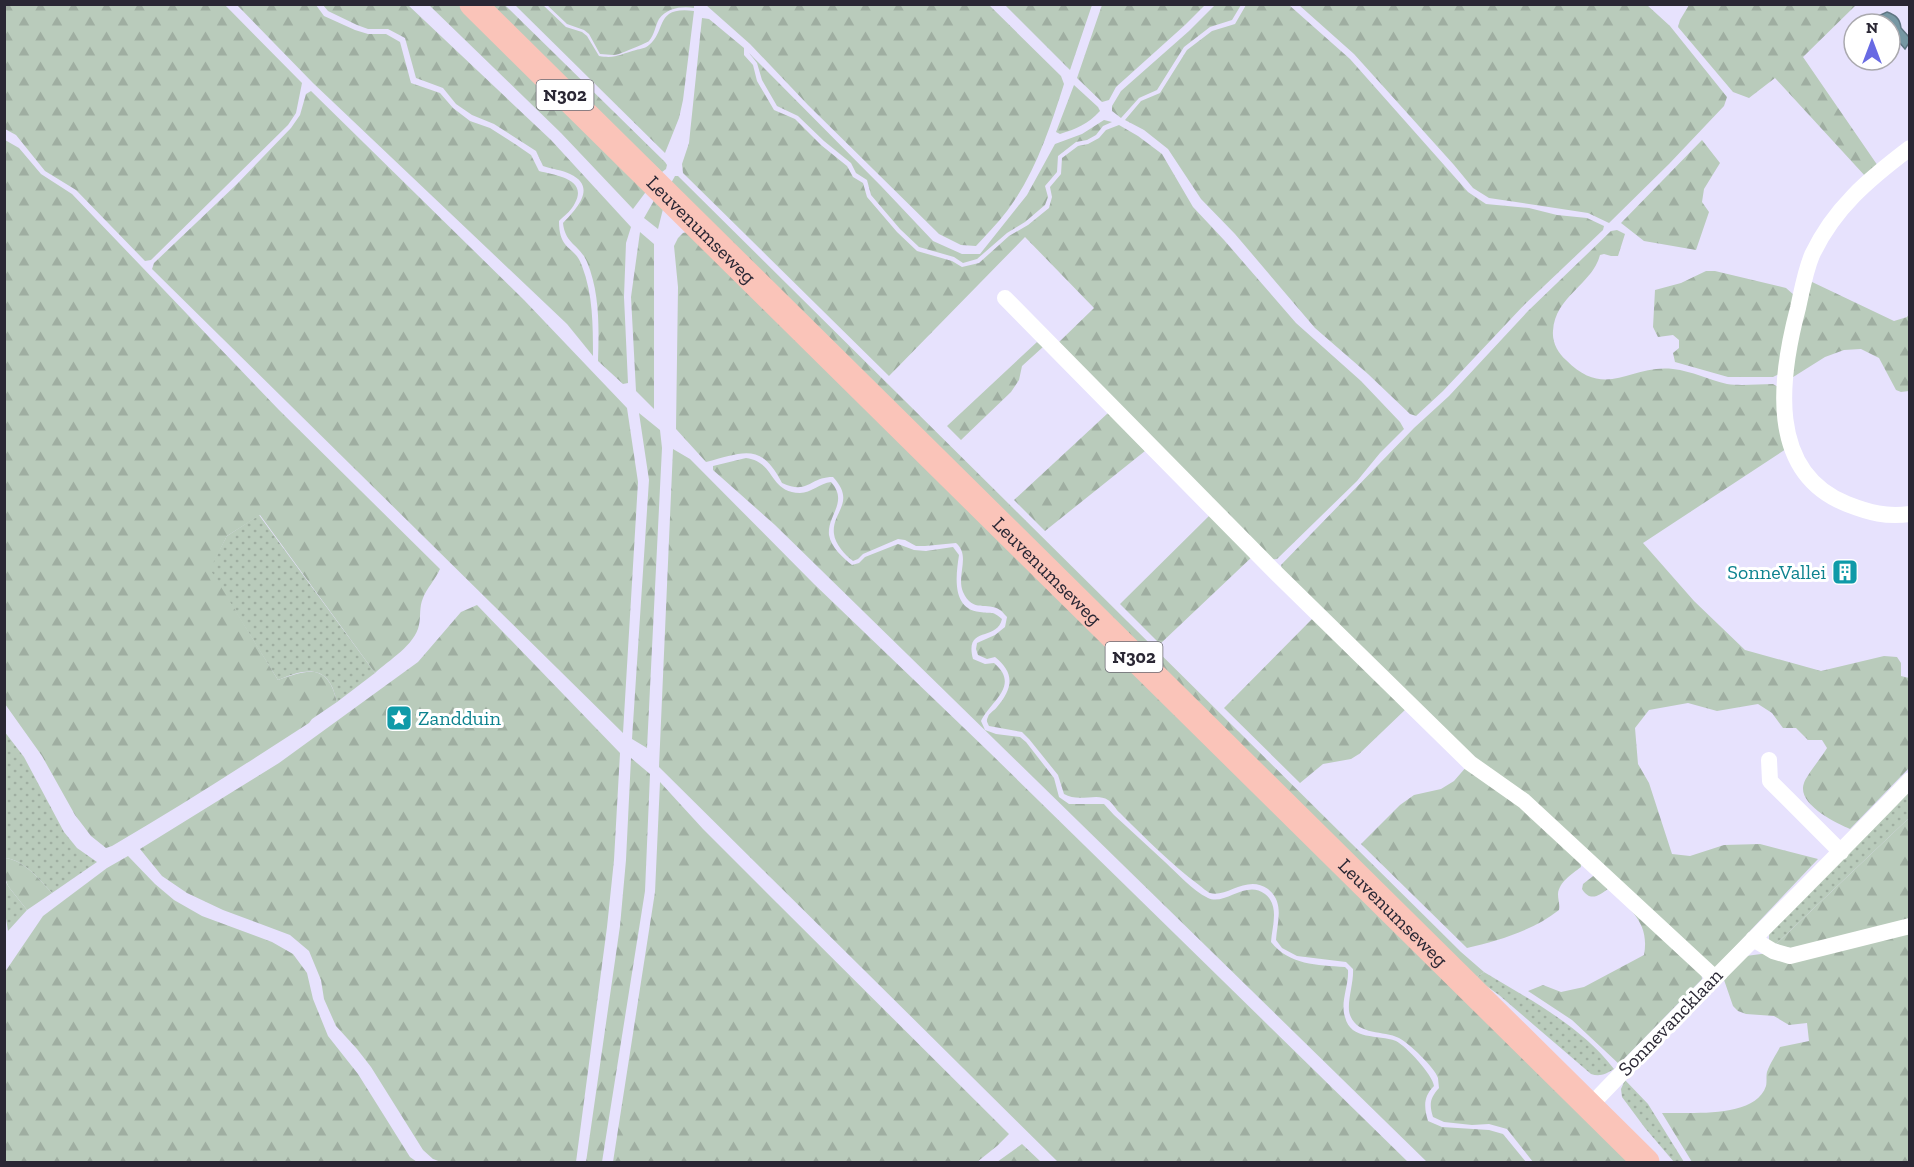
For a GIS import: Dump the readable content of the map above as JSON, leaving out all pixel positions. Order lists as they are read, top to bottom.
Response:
{
  "streets": {
    "main road": ["N302", "Leuvenumseweg"],
    "street": ["Sonnevancklaan"]
  },
  "crossings": [
    ["Leuvenumseweg", "Sonnevancklaan"]
  ],
  "places": {
    "building": ["SonneVallei"],
    "place": ["Zandduin"]
  },
  "north": "top"
}
